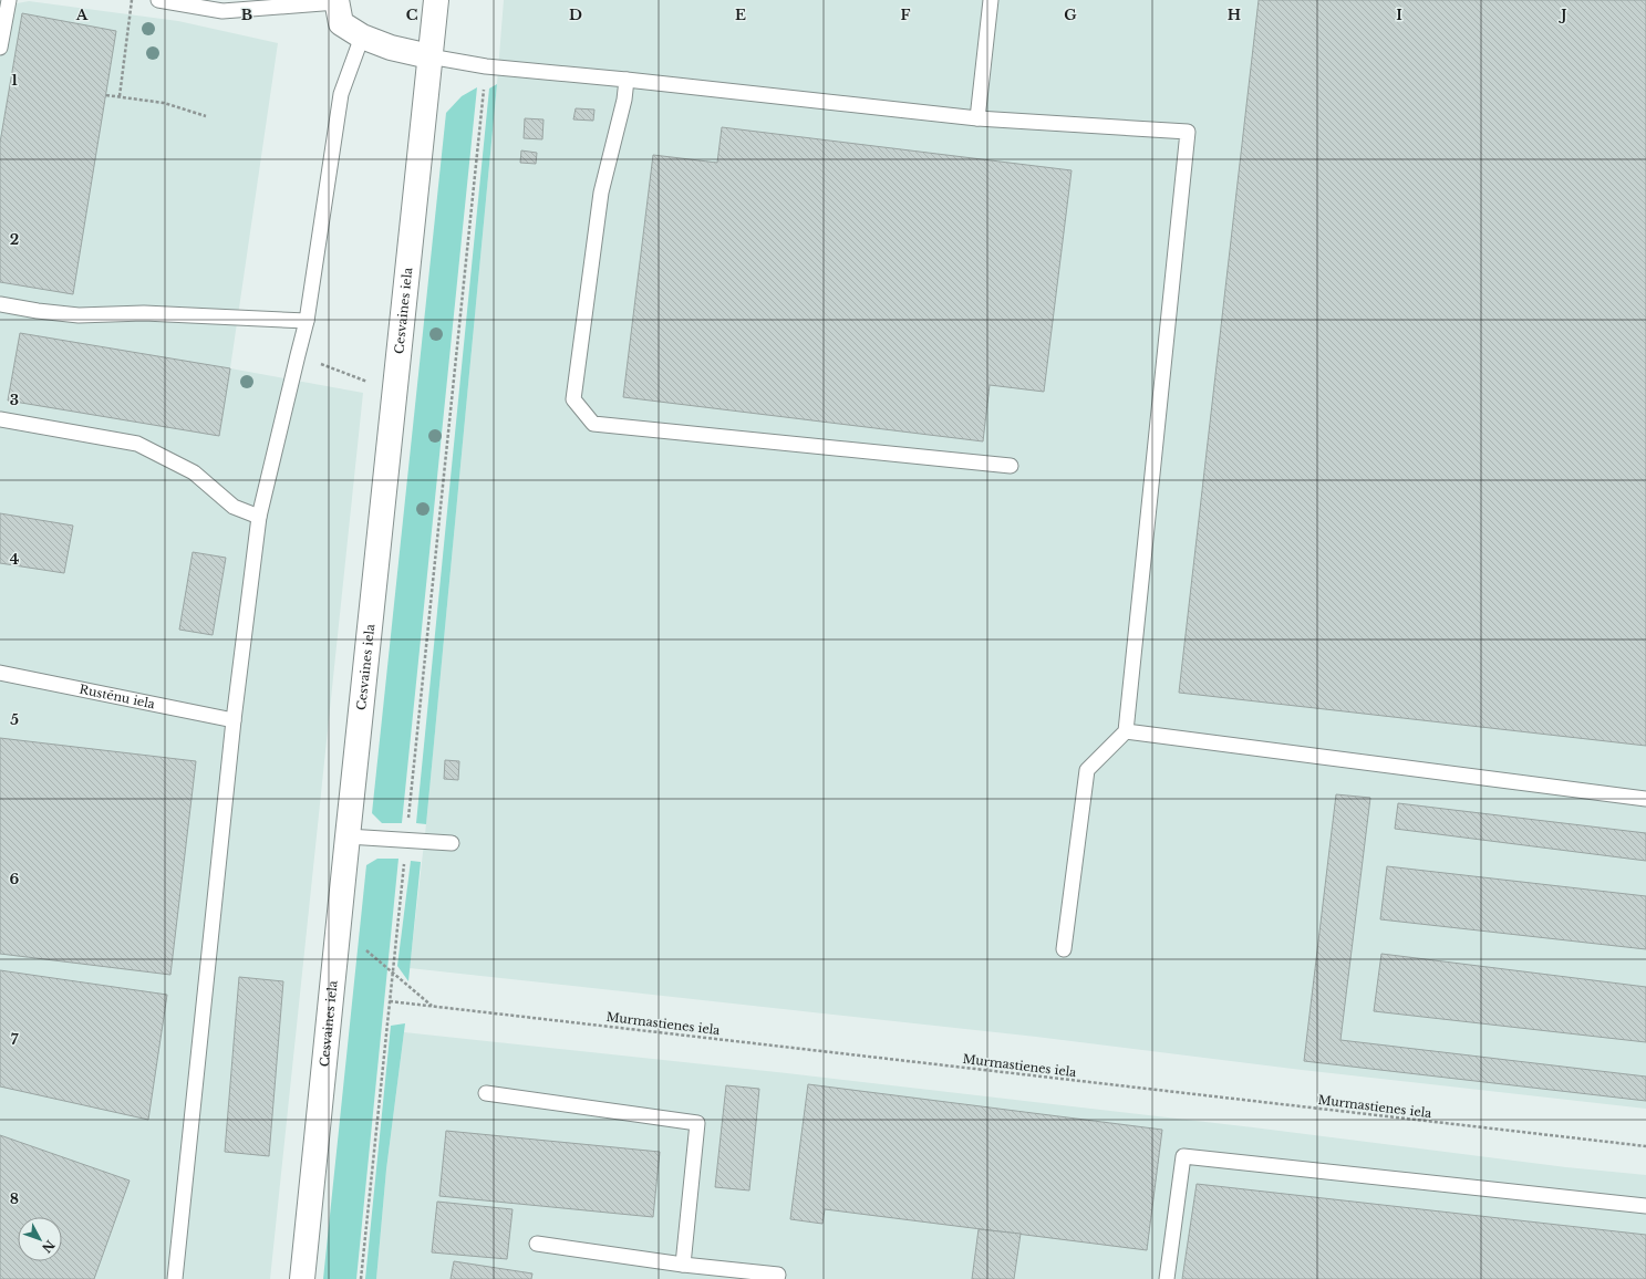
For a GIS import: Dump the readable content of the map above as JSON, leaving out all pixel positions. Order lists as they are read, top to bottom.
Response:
{
  "streets": {
    "street": ["Cesvaines iela"],
    "lane": ["Rustēnu iela"],
    "path": ["Murmastienes iela"]
  },
  "north": "bottom right",
  "grid": {
    "columns": [
      "A",
      "B",
      "C",
      "D",
      "E",
      "F",
      "G",
      "H",
      "I",
      "J"
    ],
    "rows": [
      "1",
      "2",
      "3",
      "4",
      "5",
      "6",
      "7",
      "8"
    ]
  }
}
